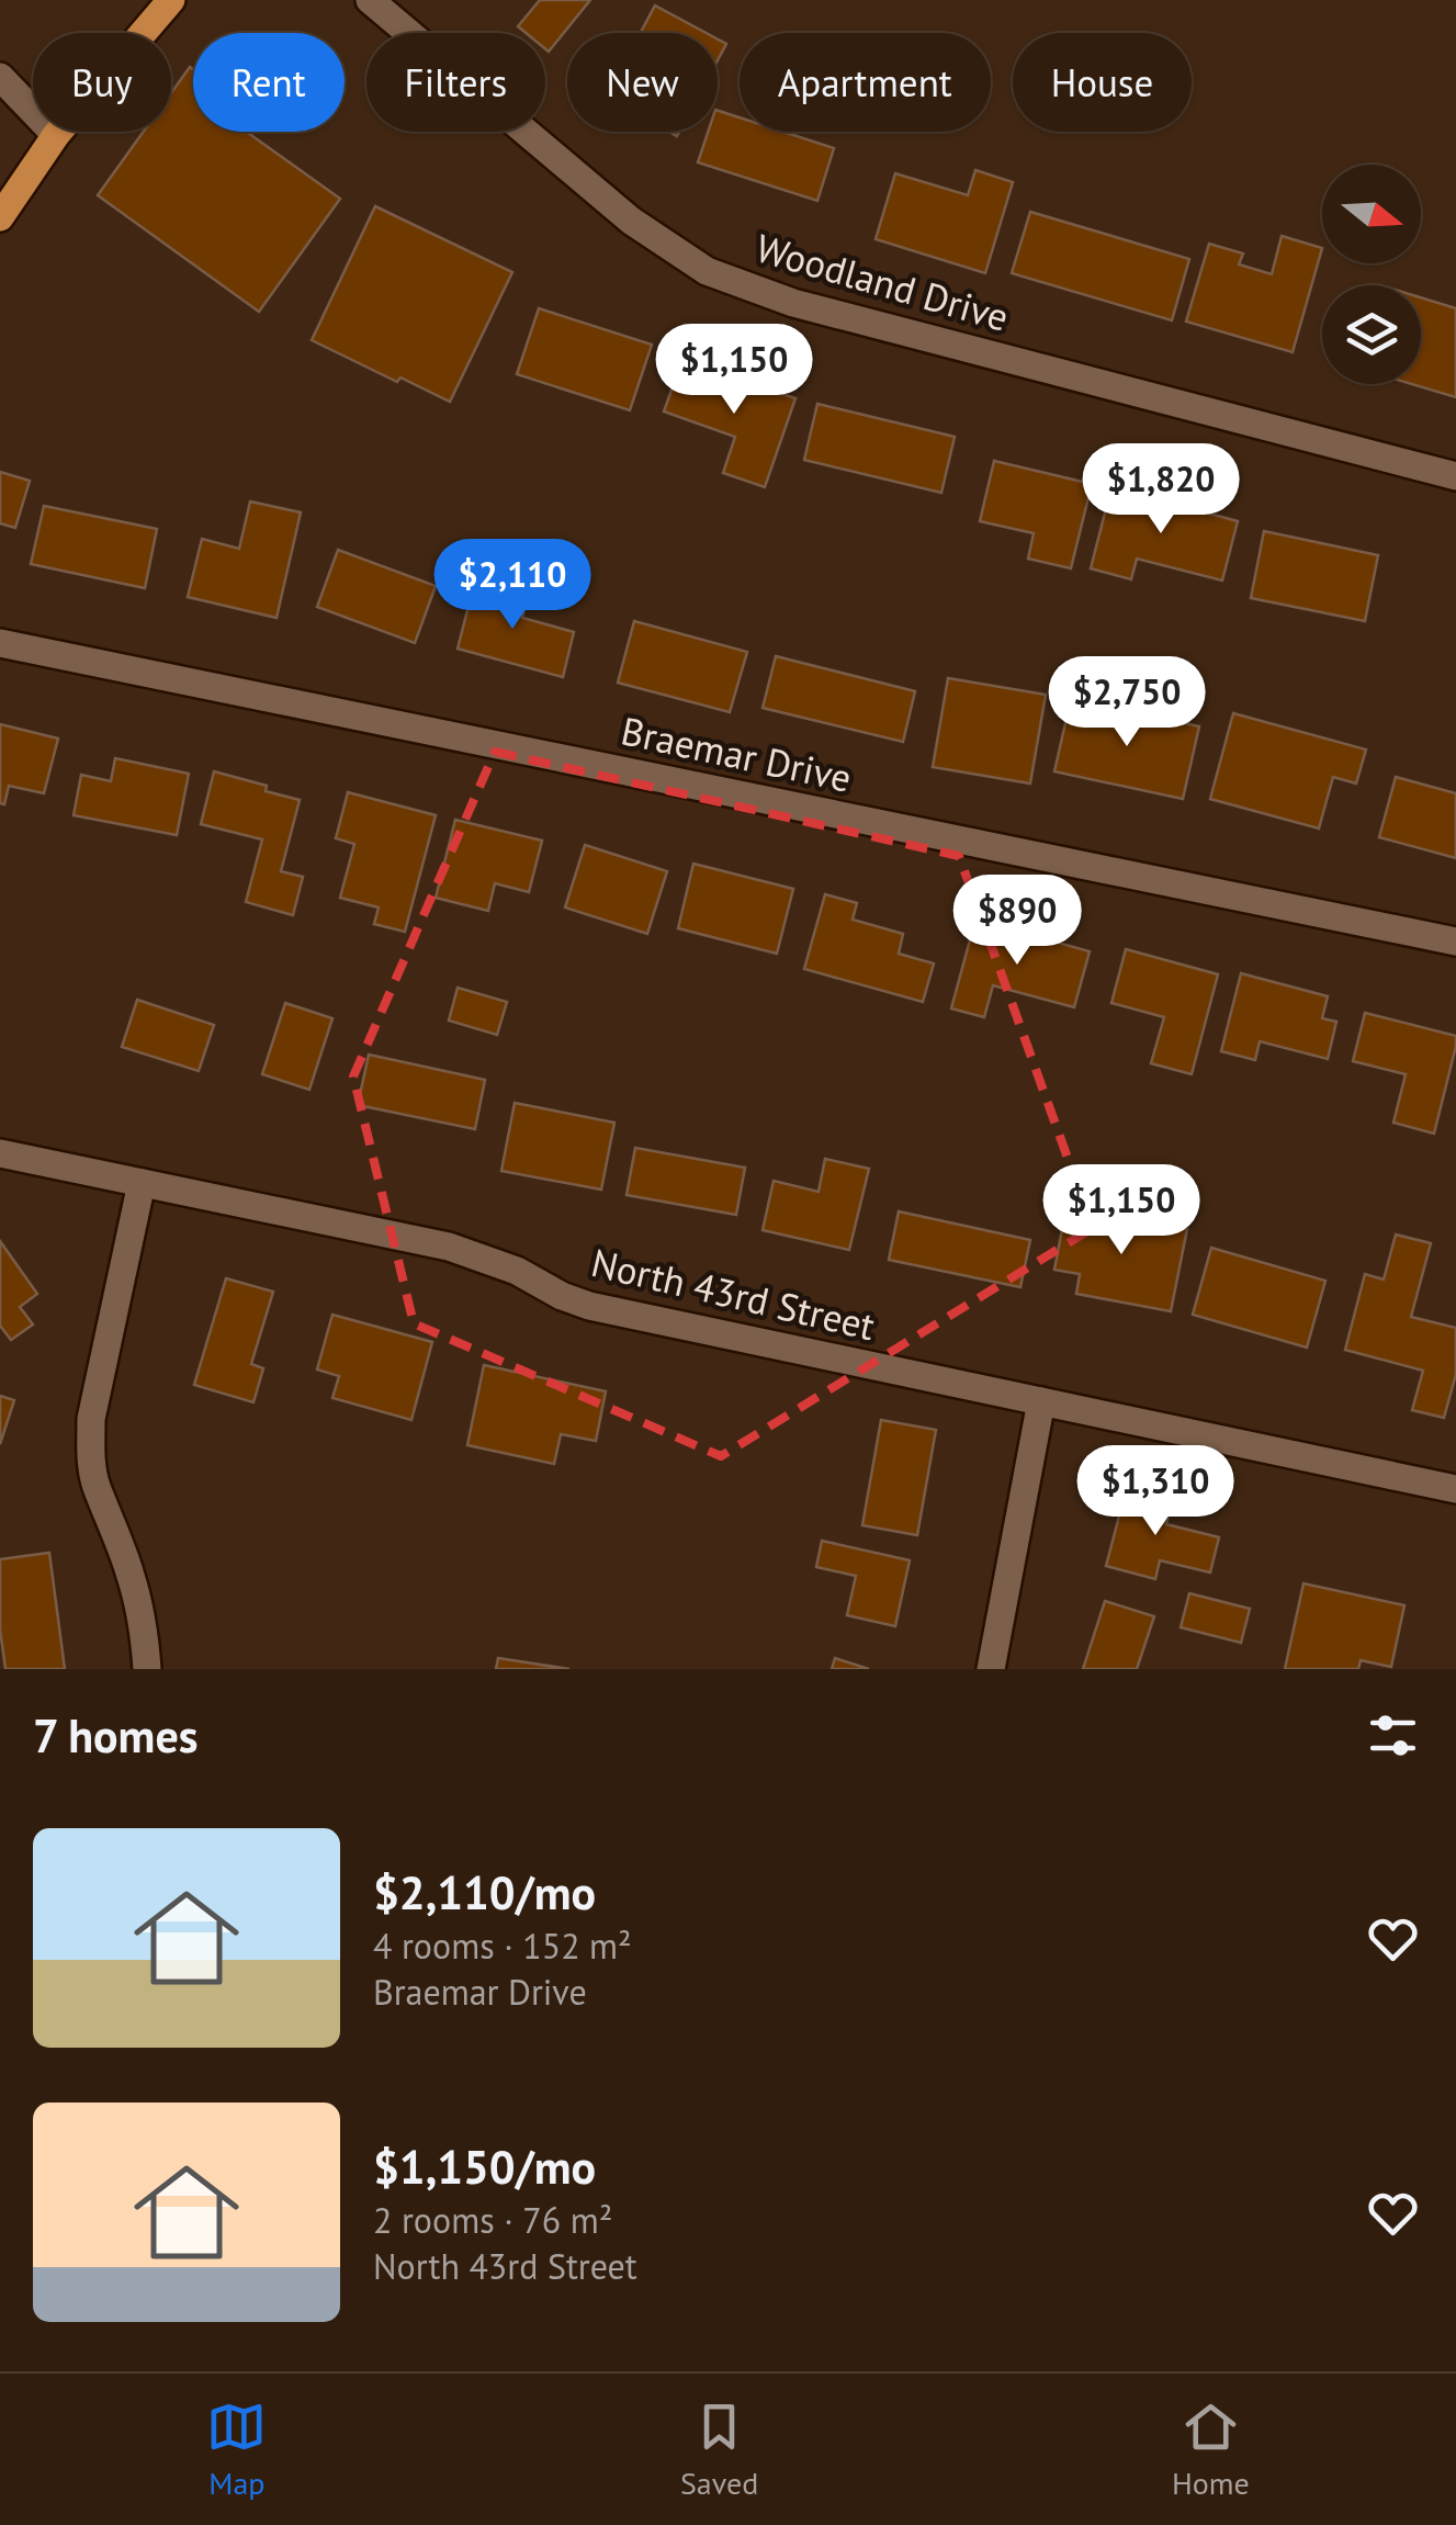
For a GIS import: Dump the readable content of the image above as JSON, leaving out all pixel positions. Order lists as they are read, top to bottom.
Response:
{
  "streets": {
    "street": ["Woodland Drive", "Braemar Drive", "North 43rd Street"]
  },
  "north": "right",
  "page": {
    "chip": [
      "Buy",
      "Rent",
      "Filters",
      "New",
      "Apartment",
      "House"
    ],
    "price": [
      "$1,150",
      "$1,820",
      "$2,110",
      "$2,750",
      "$890",
      "$1,150",
      "$1,310"
    ],
    "heading": "7 homes",
    "list": [
      {
        "name": "$2,110/mo",
        "note": "4 rooms · 152 m² · Braemar Drive"
      },
      {
        "name": "$1,150/mo",
        "note": "2 rooms · 76 m² · North 43rd Street"
      }
    ],
    "tabs": ["Map", "Saved", "Home"]
  }
}
